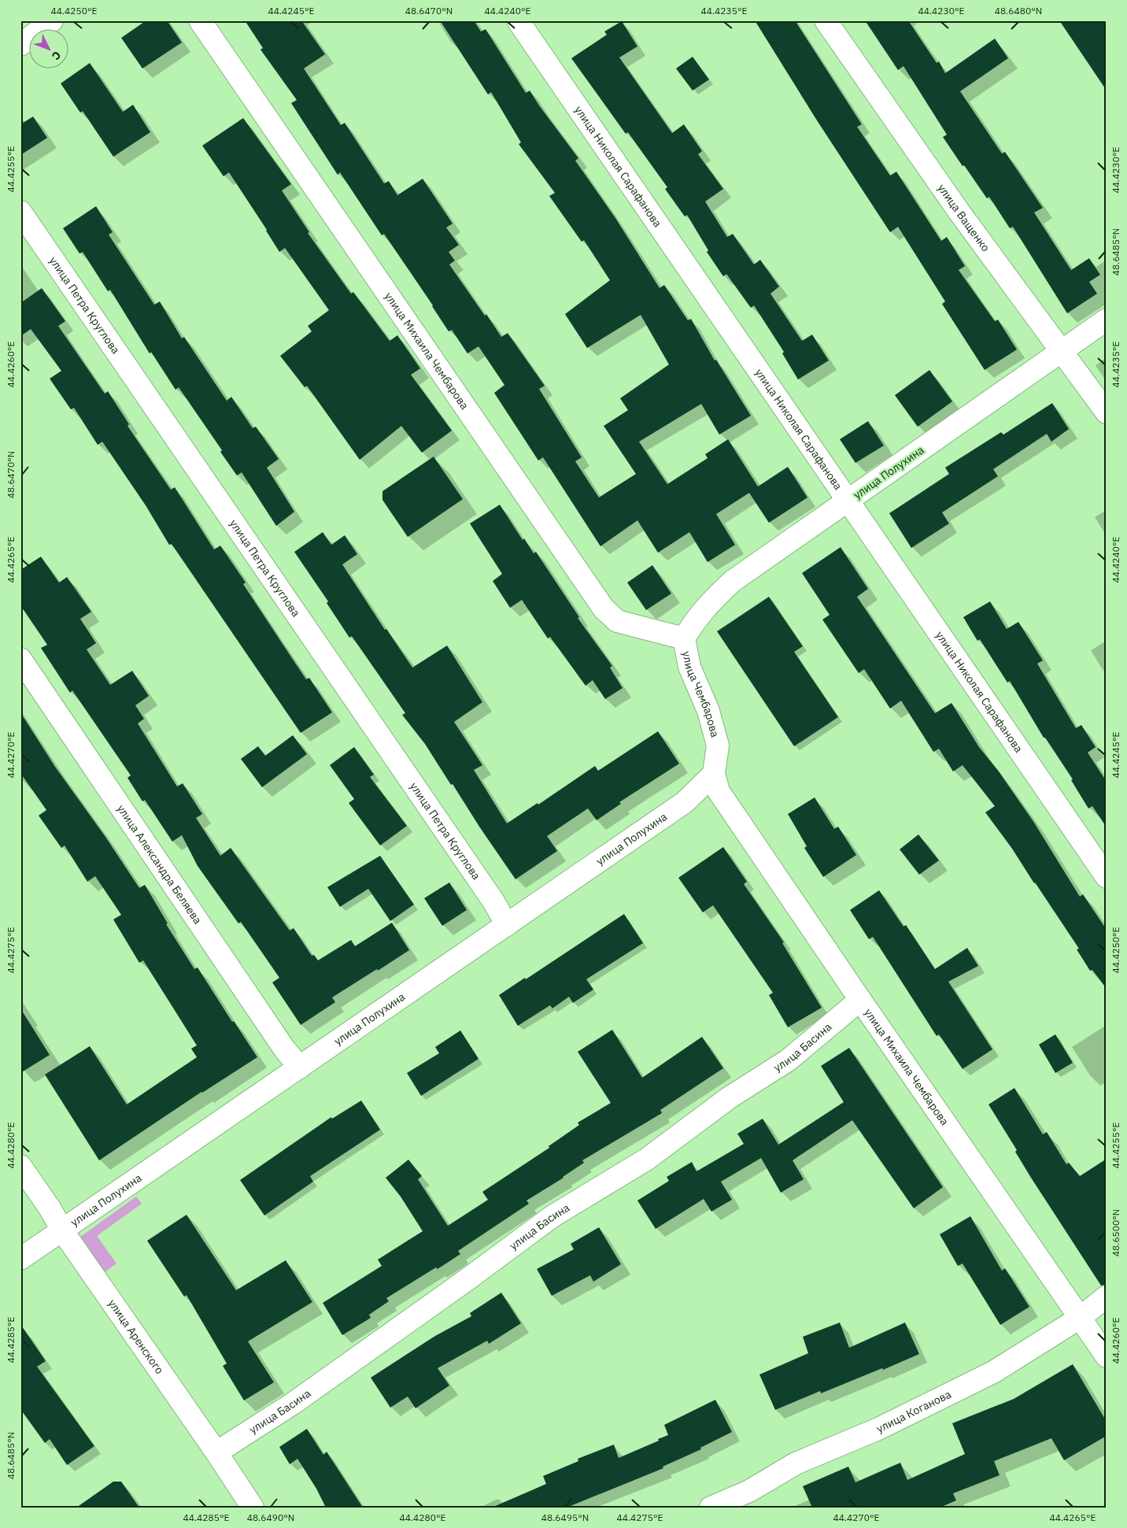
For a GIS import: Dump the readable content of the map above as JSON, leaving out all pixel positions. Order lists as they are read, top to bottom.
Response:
{
  "streets": {
    "street": [
      "улица Николая Сарафанова",
      "улица Ващенко",
      "улица Петра Круглова",
      "улица Михаила Чембарова",
      "улица Полухина",
      "улица Чембарова",
      "улица Александра Беляева",
      "улица Басина",
      "улица Аренского",
      "улица Коганова"
    ]
  },
  "crossings": [
    ["улица Николая Сарафанова", "улица Полухина"],
    ["улица Ващенко", "улица Полухина"],
    ["улица Петра Круглова", "улица Полухина"],
    ["улица Михаила Чембарова", "улица Полухина"],
    ["улица Михаила Чембарова", "улица Чембарова"],
    ["улица Михаила Чембарова", "улица Басина"],
    ["улица Михаила Чембарова", "улица Коганова"],
    ["улица Полухина", "улица Чембарова"],
    ["улица Полухина", "улица Александра Беляева"],
    ["улица Полухина", "улица Аренского"],
    ["улица Басина", "улица Аренского"]
  ],
  "north": "bottom right",
  "coordinates": [
    "44.4250°E",
    "44.4245°E",
    "48.6470°N",
    "44.4240°E",
    "44.4235°E",
    "44.4230°E",
    "48.6480°N",
    "44.4255°E",
    "48.6485°N",
    "44.4260°E",
    "44.4265°E",
    "44.4270°E",
    "44.4275°E",
    "44.4280°E",
    "48.6500°N",
    "44.4285°E",
    "48.6490°N",
    "48.6495°N"
  ]
}
